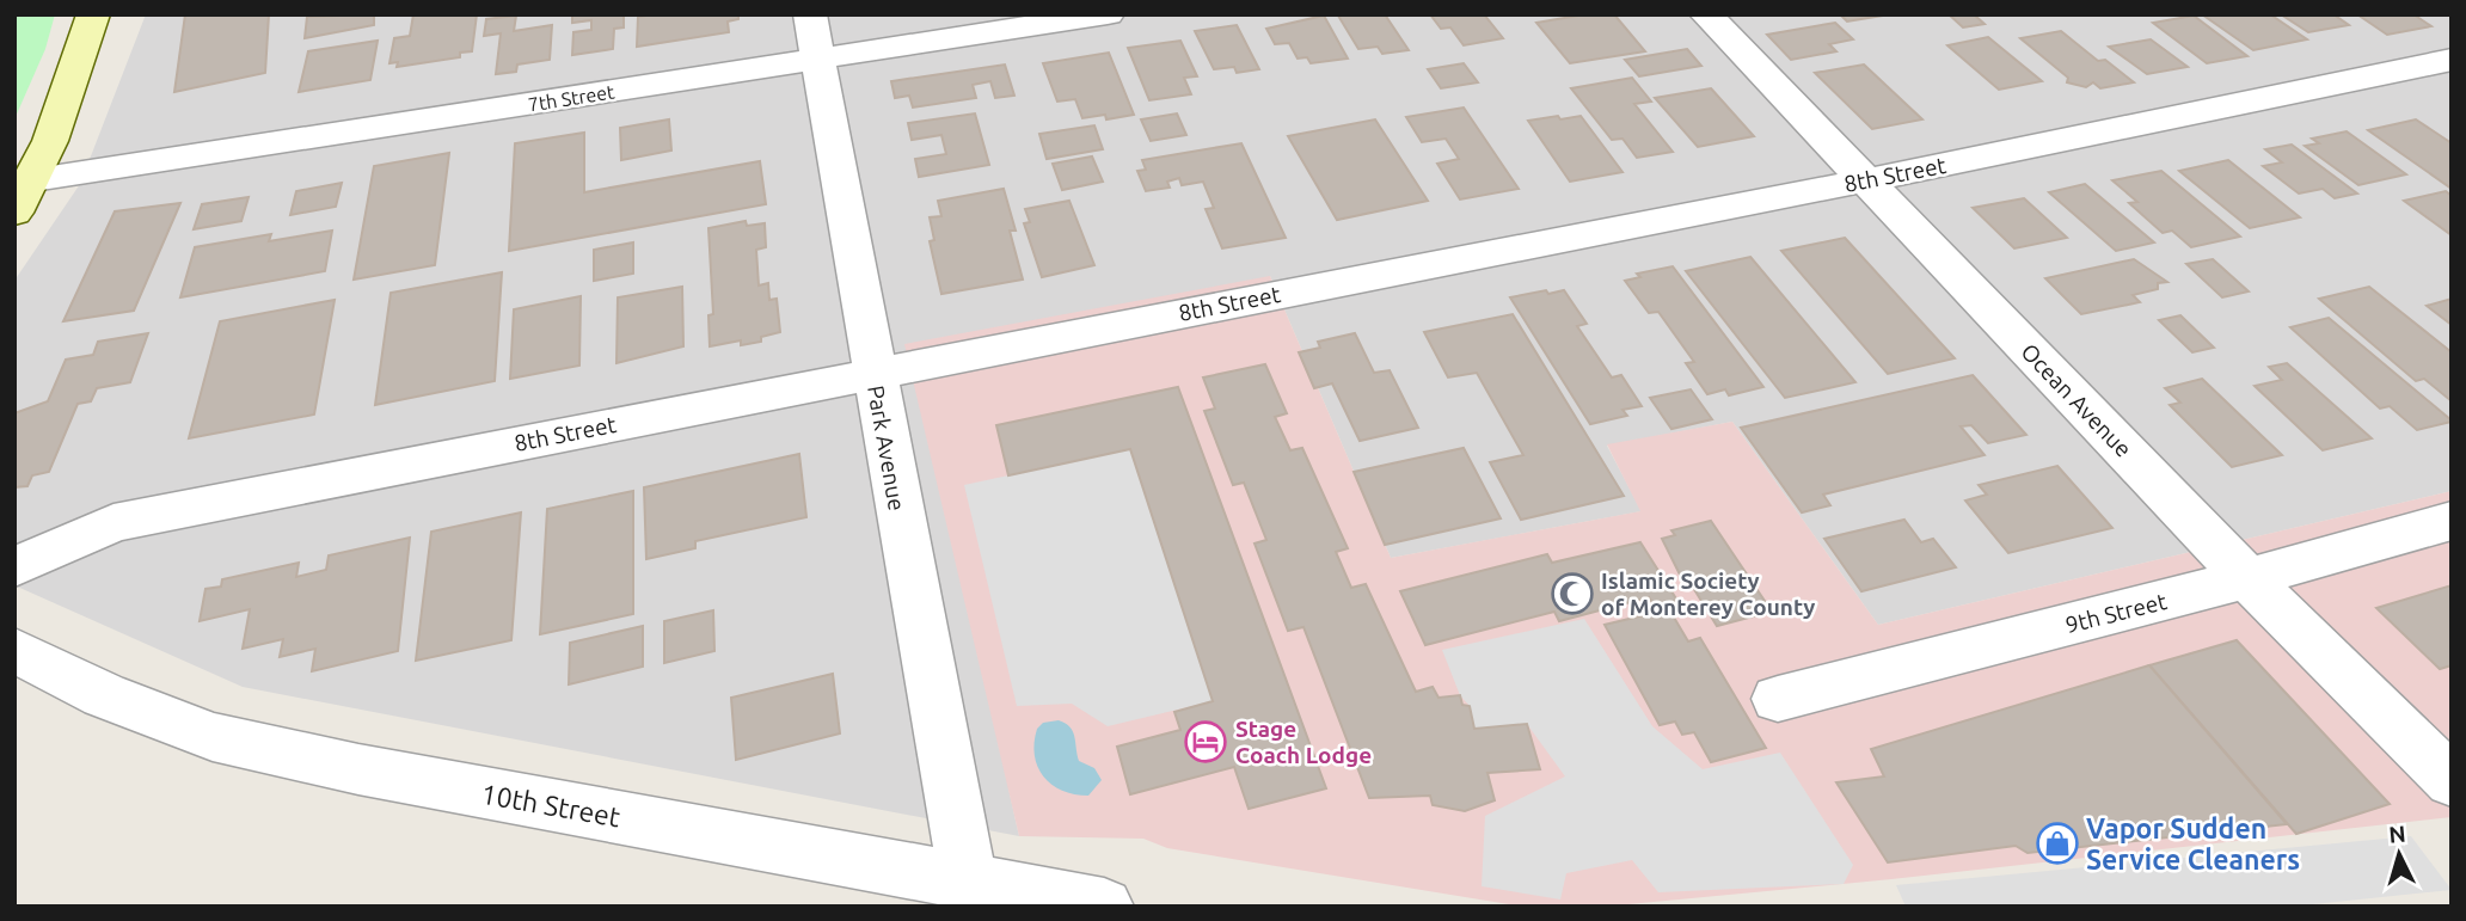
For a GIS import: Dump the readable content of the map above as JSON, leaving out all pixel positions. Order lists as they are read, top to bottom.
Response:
{
  "streets": {
    "street": [
      "7th Street",
      "8th Street",
      "Ocean Avenue",
      "Park Avenue",
      "9th Street",
      "10th Street"
    ]
  },
  "crossings": [
    ["7th Street", "Park Avenue"],
    ["8th Street", "Ocean Avenue"],
    ["8th Street", "Park Avenue"],
    ["Ocean Avenue", "9th Street"],
    ["Park Avenue", "10th Street"]
  ],
  "places": {
    "mosque": ["Islamic Society of Monterey County"],
    "hotel": ["Stage Coach Lodge"],
    "shop": ["Vapor Sudden Service Cleaners"]
  },
  "north": "top"
}
